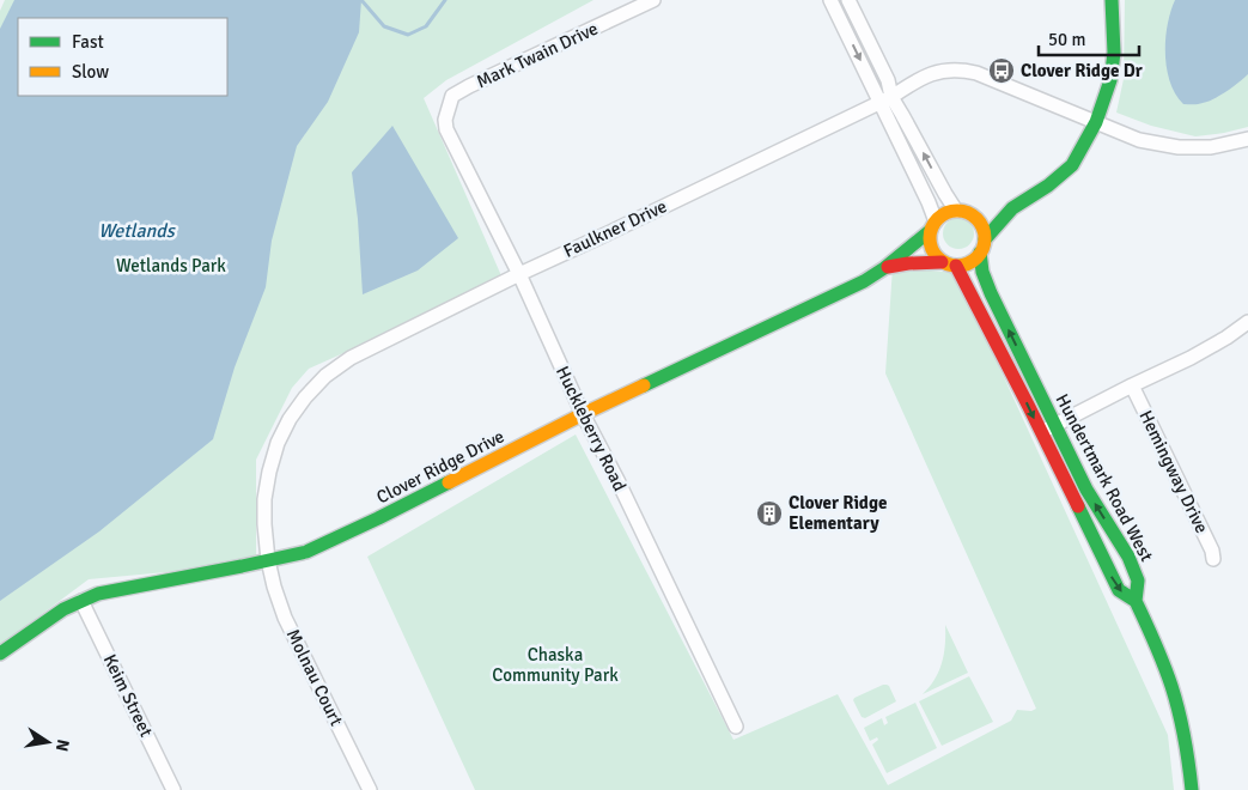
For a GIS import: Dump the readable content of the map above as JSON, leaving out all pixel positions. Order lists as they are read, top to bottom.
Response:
{
  "streets": {
    "street": [
      "Mark Twain Drive",
      "Faulkner Drive",
      "Huckleberry Road",
      "Clover Ridge Drive",
      "Hemingway Drive",
      "Hundertmark Road West",
      "Molnau Court",
      "Keim Street"
    ]
  },
  "crossings": [
    ["Mark Twain Drive", "Huckleberry Road"],
    ["Faulkner Drive", "Huckleberry Road"],
    ["Faulkner Drive", "Clover Ridge Drive"],
    ["Faulkner Drive", "Molnau Court"],
    ["Huckleberry Road", "Clover Ridge Drive"],
    ["Clover Ridge Drive", "Hundertmark Road West"],
    ["Clover Ridge Drive", "Molnau Court"],
    ["Clover Ridge Drive", "Keim Street"]
  ],
  "water": ["Wetlands"],
  "parks": ["Wetlands Park", "Chaska Community Park"],
  "places": {
    "bus stop": ["Clover Ridge Dr"],
    "building": ["Clover Ridge Elementary"]
  },
  "legend": ["Fast", "Slow"],
  "scale_bar": "50 m",
  "north": "right"
}
